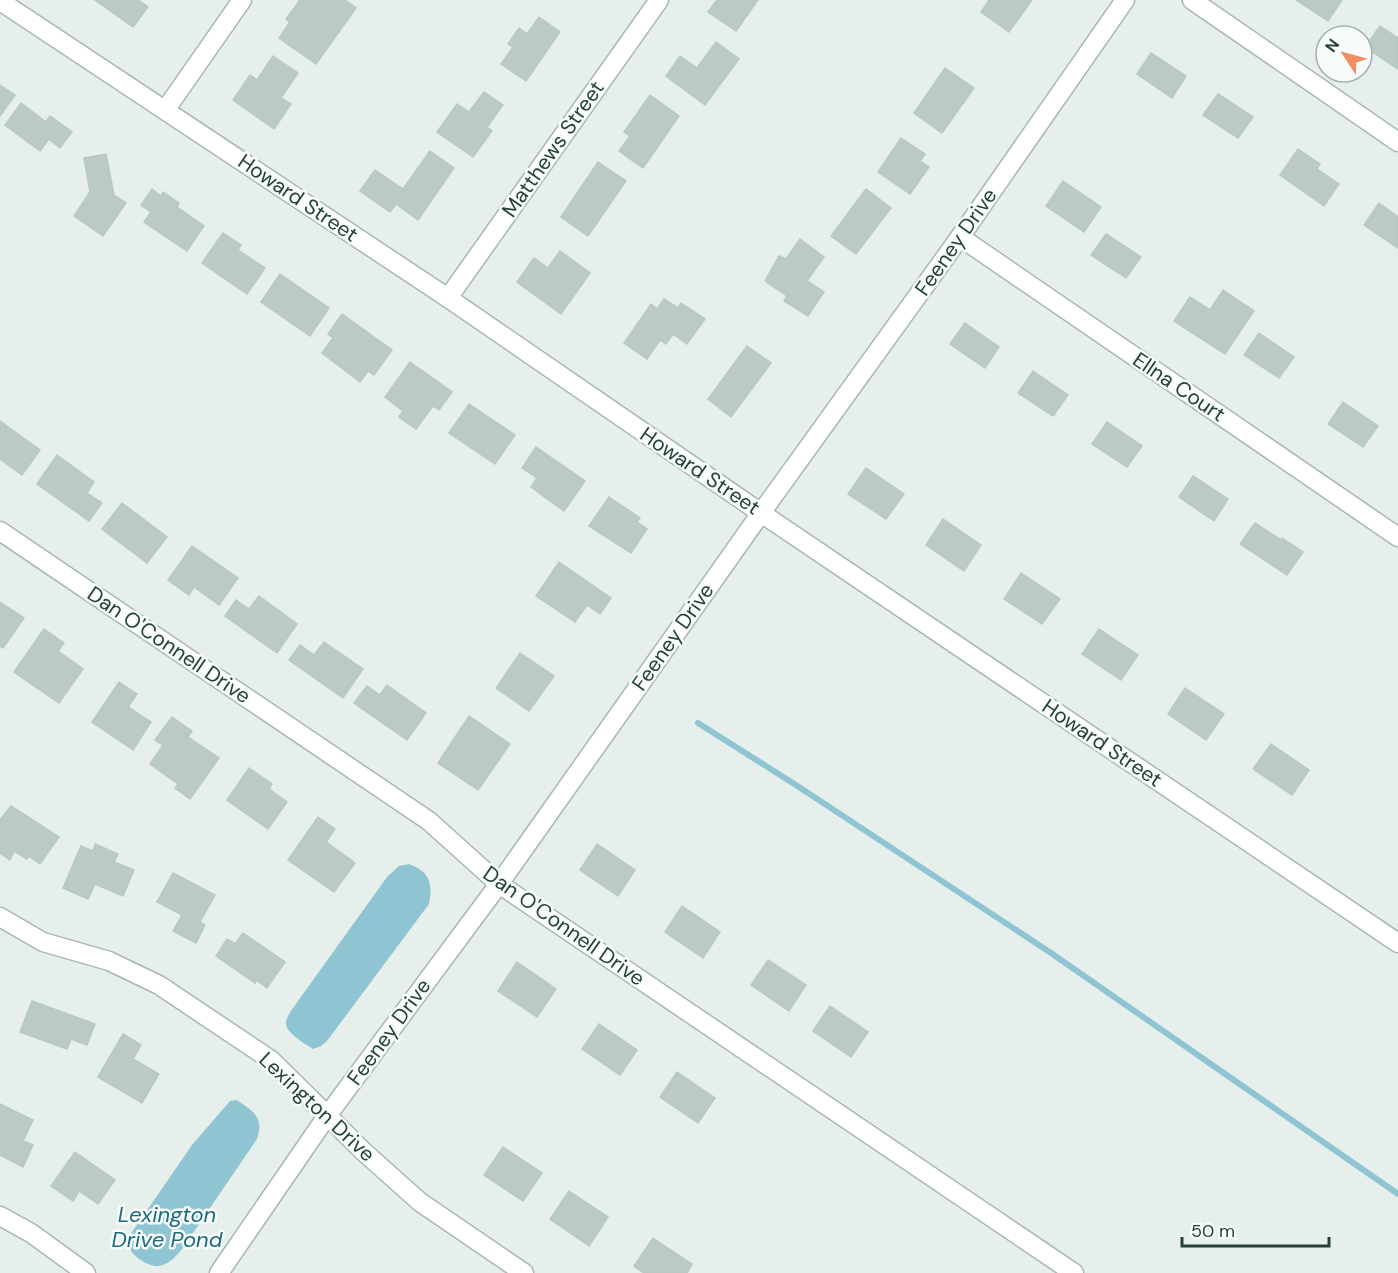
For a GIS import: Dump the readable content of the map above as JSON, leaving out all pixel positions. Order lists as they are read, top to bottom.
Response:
{
  "streets": {
    "street": [
      "Matthews Street",
      "Howard Street",
      "Feeney Drive",
      "Ellna Court",
      "Dan O'Connell Drive",
      "Lexington Drive"
    ]
  },
  "crossings": [
    ["Matthews Street", "Howard Street"],
    ["Howard Street", "Feeney Drive"],
    ["Feeney Drive", "Ellna Court"],
    ["Feeney Drive", "Dan O'Connell Drive"],
    ["Feeney Drive", "Lexington Drive"]
  ],
  "water": ["Lexington Drive Pond"],
  "scale_bar": "50 m",
  "north": "top left"
}
